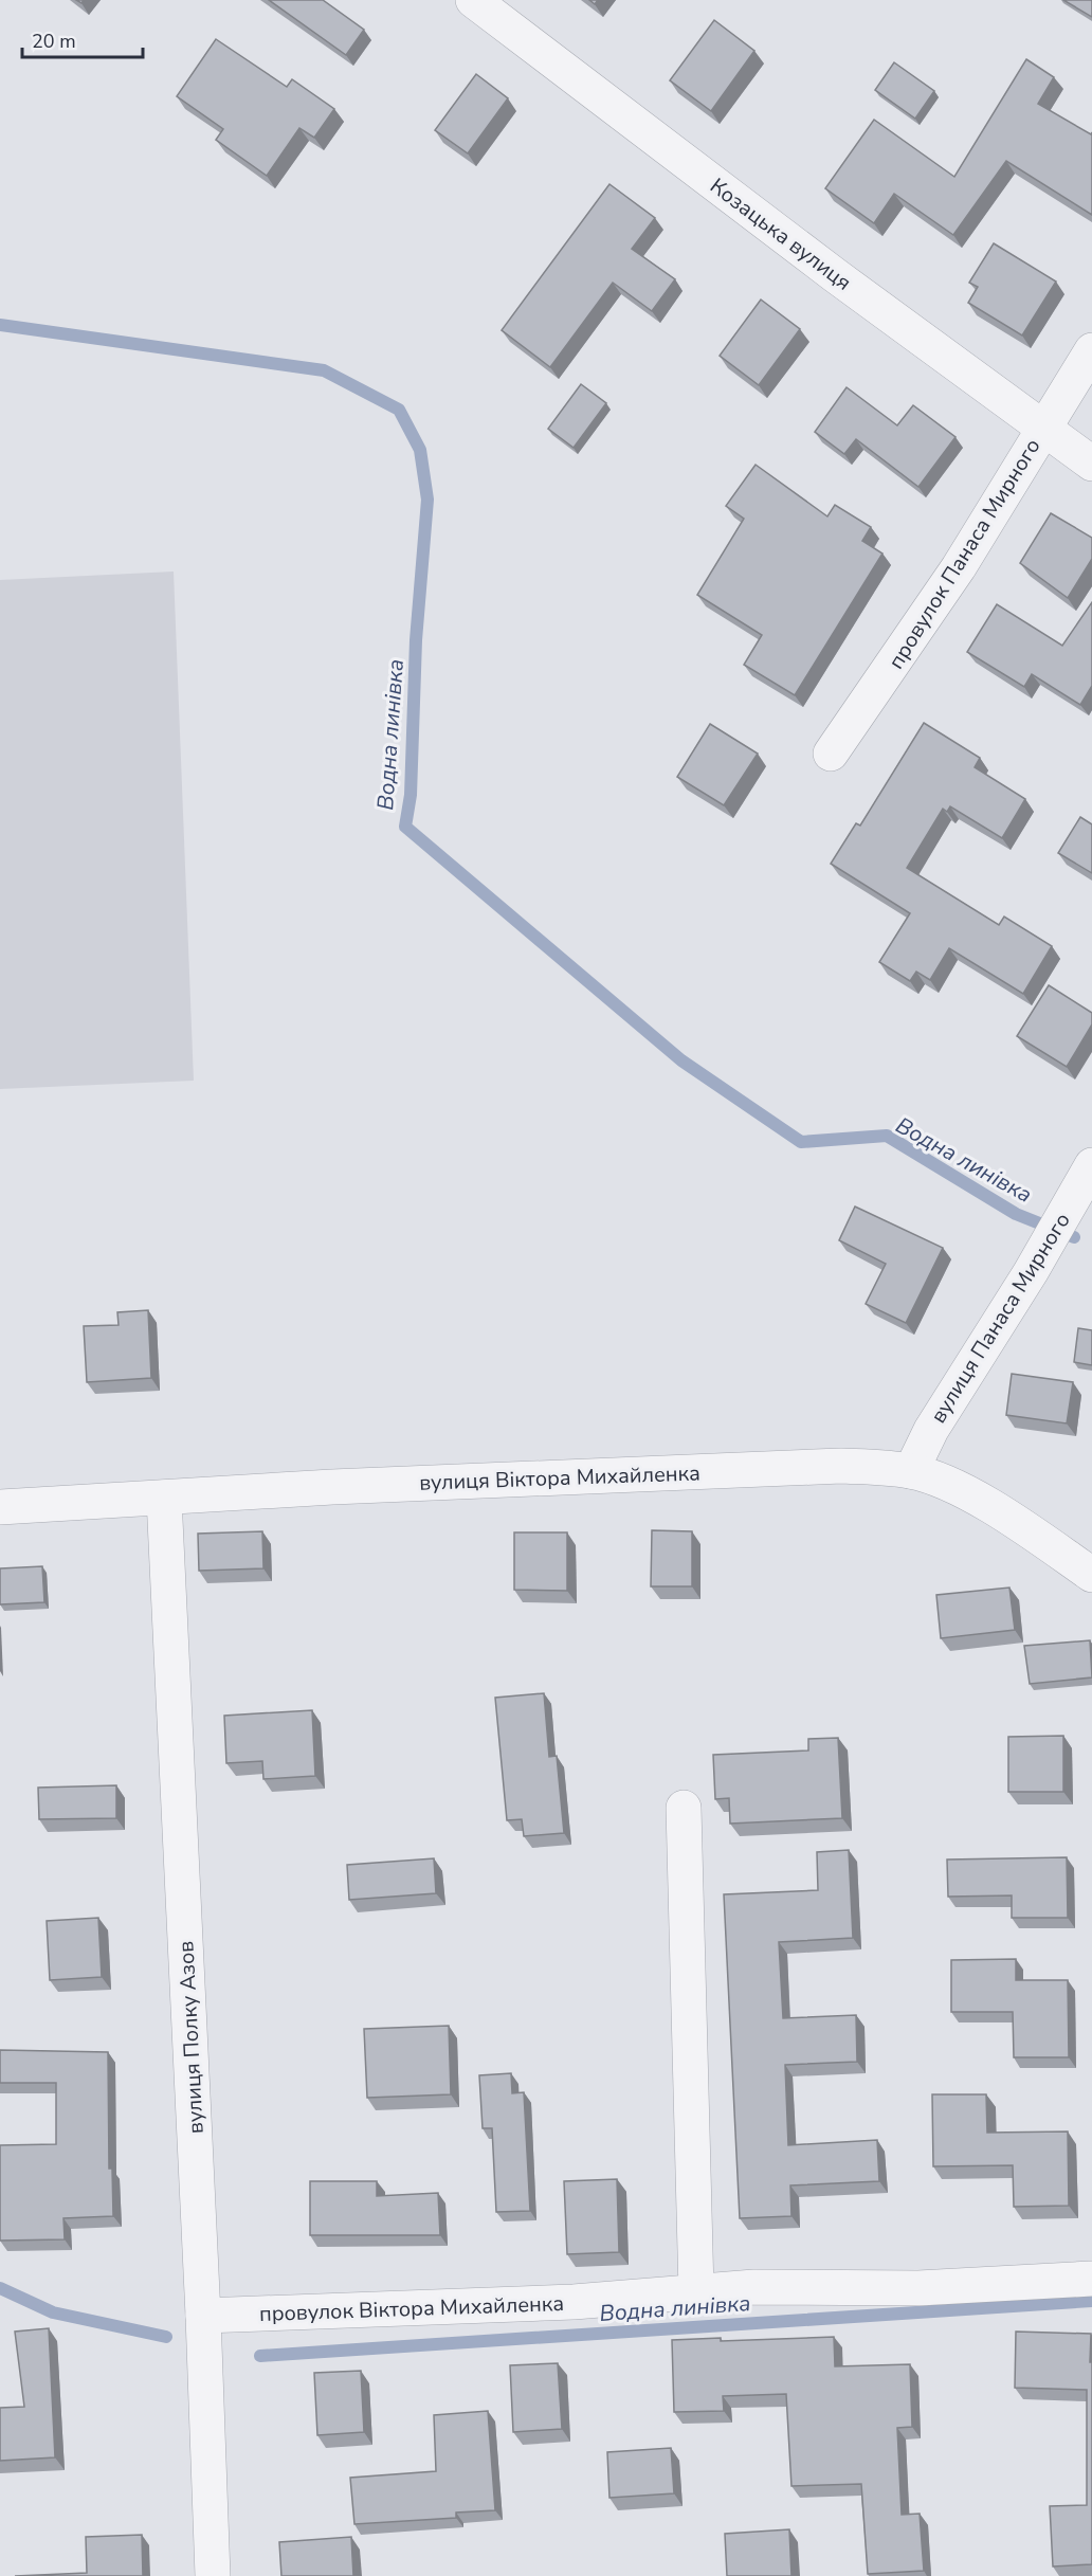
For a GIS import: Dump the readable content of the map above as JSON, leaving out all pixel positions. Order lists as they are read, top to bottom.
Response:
{
  "streets": {
    "street": [
      "Козацька вулиця",
      "провулок Панаса Мирного",
      "вулиця Панаса Мирного",
      "вулиця Віктора Михайленка",
      "вулиця Полку Азов",
      "провулок Віктора Михайленка"
    ]
  },
  "crossings": [
    ["Козацька вулиця", "провулок Панаса Мирного"],
    ["вулиця Панаса Мирного", "вулиця Віктора Михайленка"],
    ["вулиця Віктора Михайленка", "вулиця Полку Азов"],
    ["вулиця Полку Азов", "провулок Віктора Михайленка"]
  ],
  "water": ["Водна линівка"],
  "scale_bar": "20 m"
}
